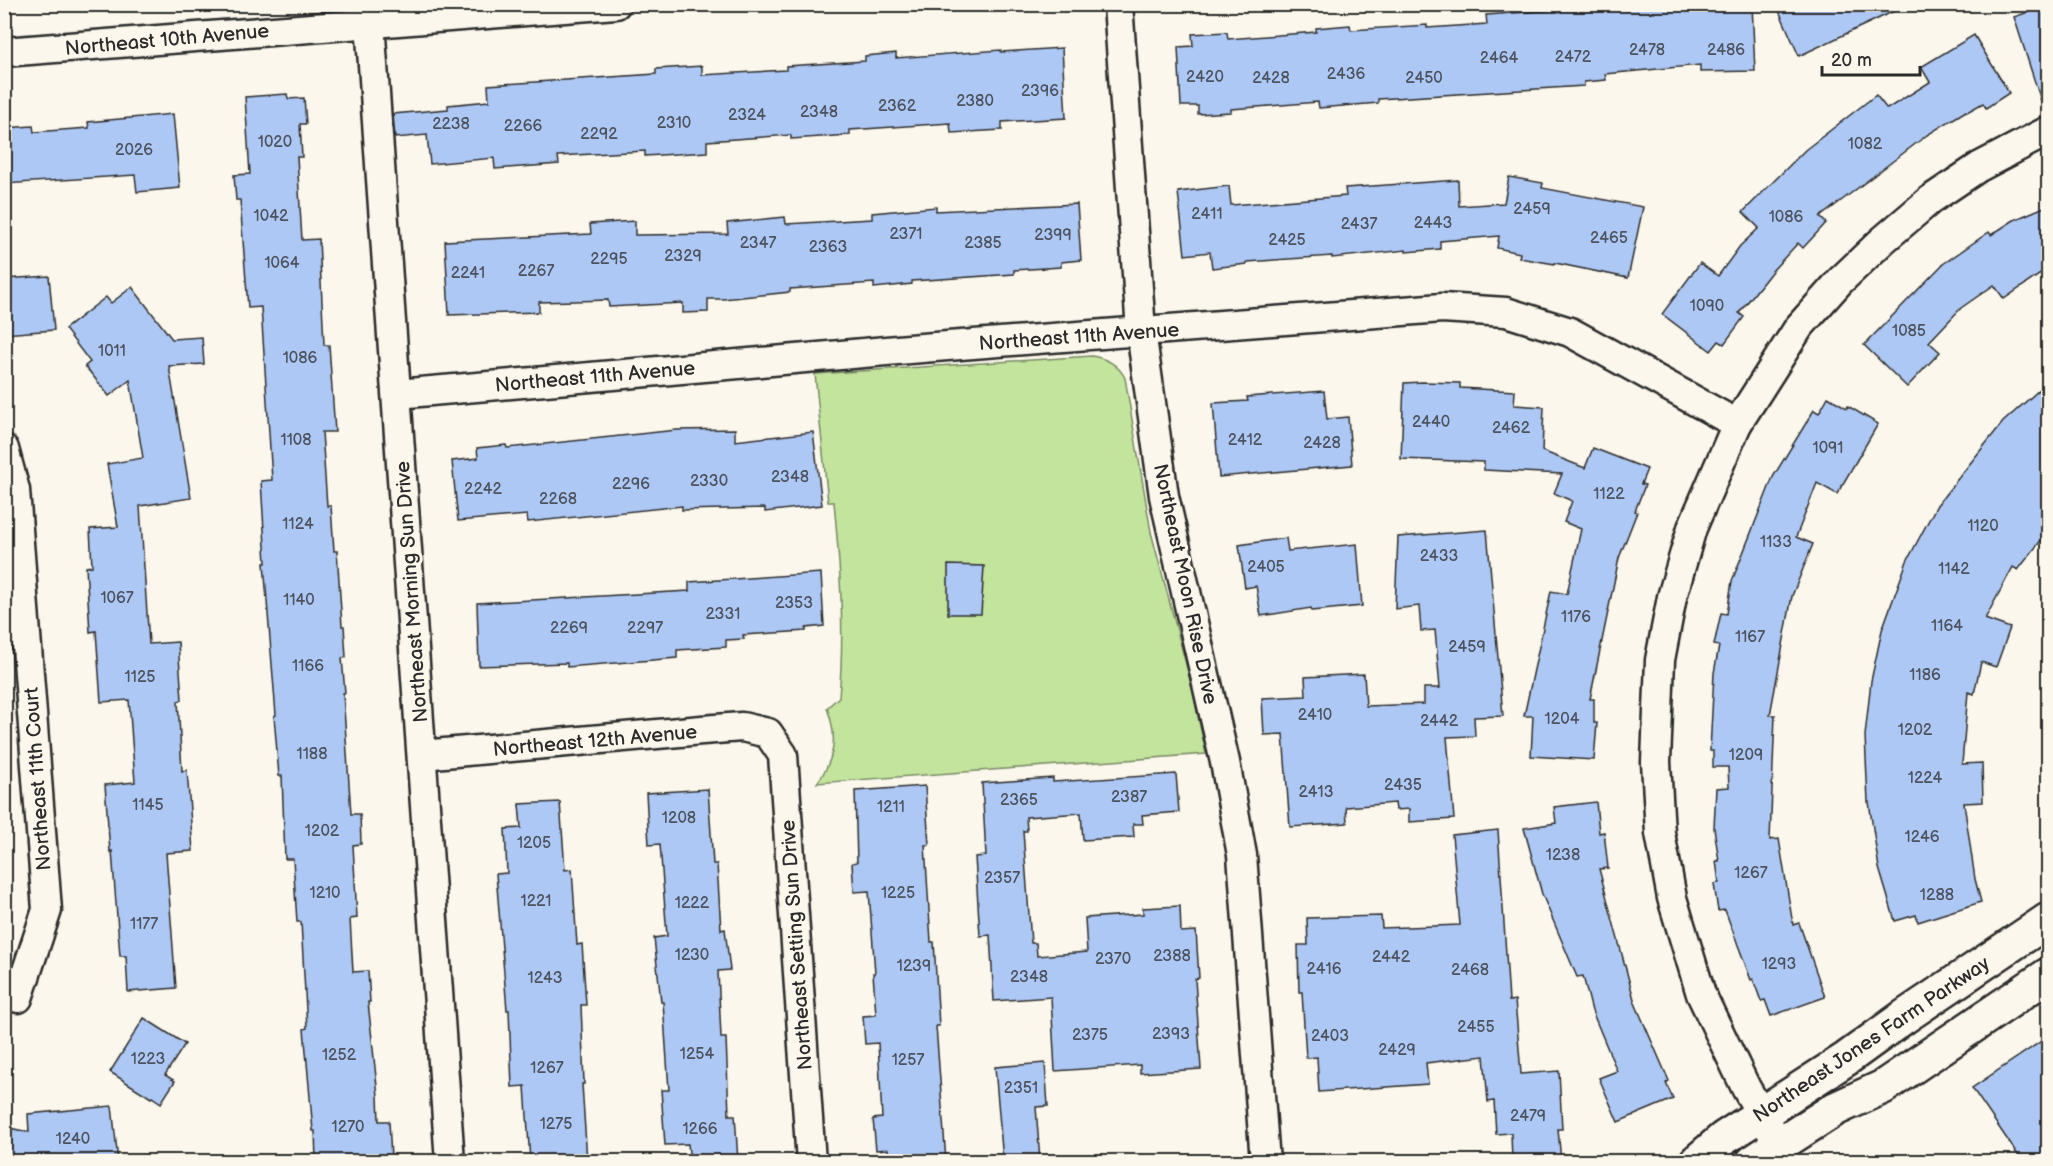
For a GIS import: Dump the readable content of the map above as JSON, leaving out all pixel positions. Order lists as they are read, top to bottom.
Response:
{
  "streets": {
    "street": [
      "Northeast 10th Avenue",
      "Northeast 11th Avenue",
      "Northeast Moon Rise Drive",
      "Northeast Morning Sun Drive",
      "Northeast 12th Avenue",
      "Northeast 11th Court",
      "Northeast Setting Sun Drive",
      "Northeast Jones Farm Parkway"
    ]
  },
  "crossings": [
    ["Northeast 10th Avenue", "Northeast Morning Sun Drive"],
    ["Northeast 11th Avenue", "Northeast Moon Rise Drive"],
    ["Northeast 11th Avenue", "Northeast Morning Sun Drive"],
    ["Northeast Morning Sun Drive", "Northeast 12th Avenue"],
    ["Northeast 12th Avenue", "Northeast Setting Sun Drive"]
  ],
  "house_numbers": [
    "2478",
    "2486",
    "2472",
    "2464",
    "2436",
    "2420",
    "2428",
    "2450",
    "2396",
    "2380",
    "2362",
    "2348",
    "2324",
    "2310",
    "2238",
    "2266",
    "2292",
    "1020",
    "1082",
    "2026",
    "2459",
    "2411",
    "1042",
    "1086",
    "2443",
    "2437",
    "2371",
    "2399",
    "2465",
    "2425",
    "2347",
    "2385",
    "2363",
    "2329",
    "2295",
    "1064",
    "2267",
    "2241",
    "1090",
    "1085",
    "1011",
    "1086",
    "2440",
    "2462",
    "1108",
    "2412",
    "2428",
    "1091",
    "2348",
    "2330",
    "2296",
    "2242",
    "1122",
    "2268",
    "1124",
    "1120",
    "1133",
    "2433",
    "2405",
    "1142",
    "1067",
    "1140",
    "2353",
    "2331",
    "1176",
    "1164",
    "2269",
    "2297",
    "1167",
    "2459",
    "1166",
    "1186",
    "1125",
    "2410",
    "1204",
    "2442",
    "1202",
    "1188",
    "1209",
    "1224",
    "2435",
    "2413",
    "2387",
    "2365",
    "1145",
    "1211",
    "1208",
    "1202",
    "1246",
    "1205",
    "1238",
    "1267",
    "2357",
    "1210",
    "1225",
    "1288",
    "1221",
    "1222",
    "1177",
    "1230",
    "2388",
    "2442",
    "2370",
    "1293",
    "1239",
    "2416",
    "2468",
    "2348",
    "1243",
    "2455",
    "2393",
    "2375",
    "2403",
    "2429",
    "1254",
    "1252",
    "1223",
    "1257",
    "1267",
    "2351",
    "2479",
    "1275",
    "1270",
    "1266",
    "1240"
  ],
  "scale_bar": "20 m"
}
